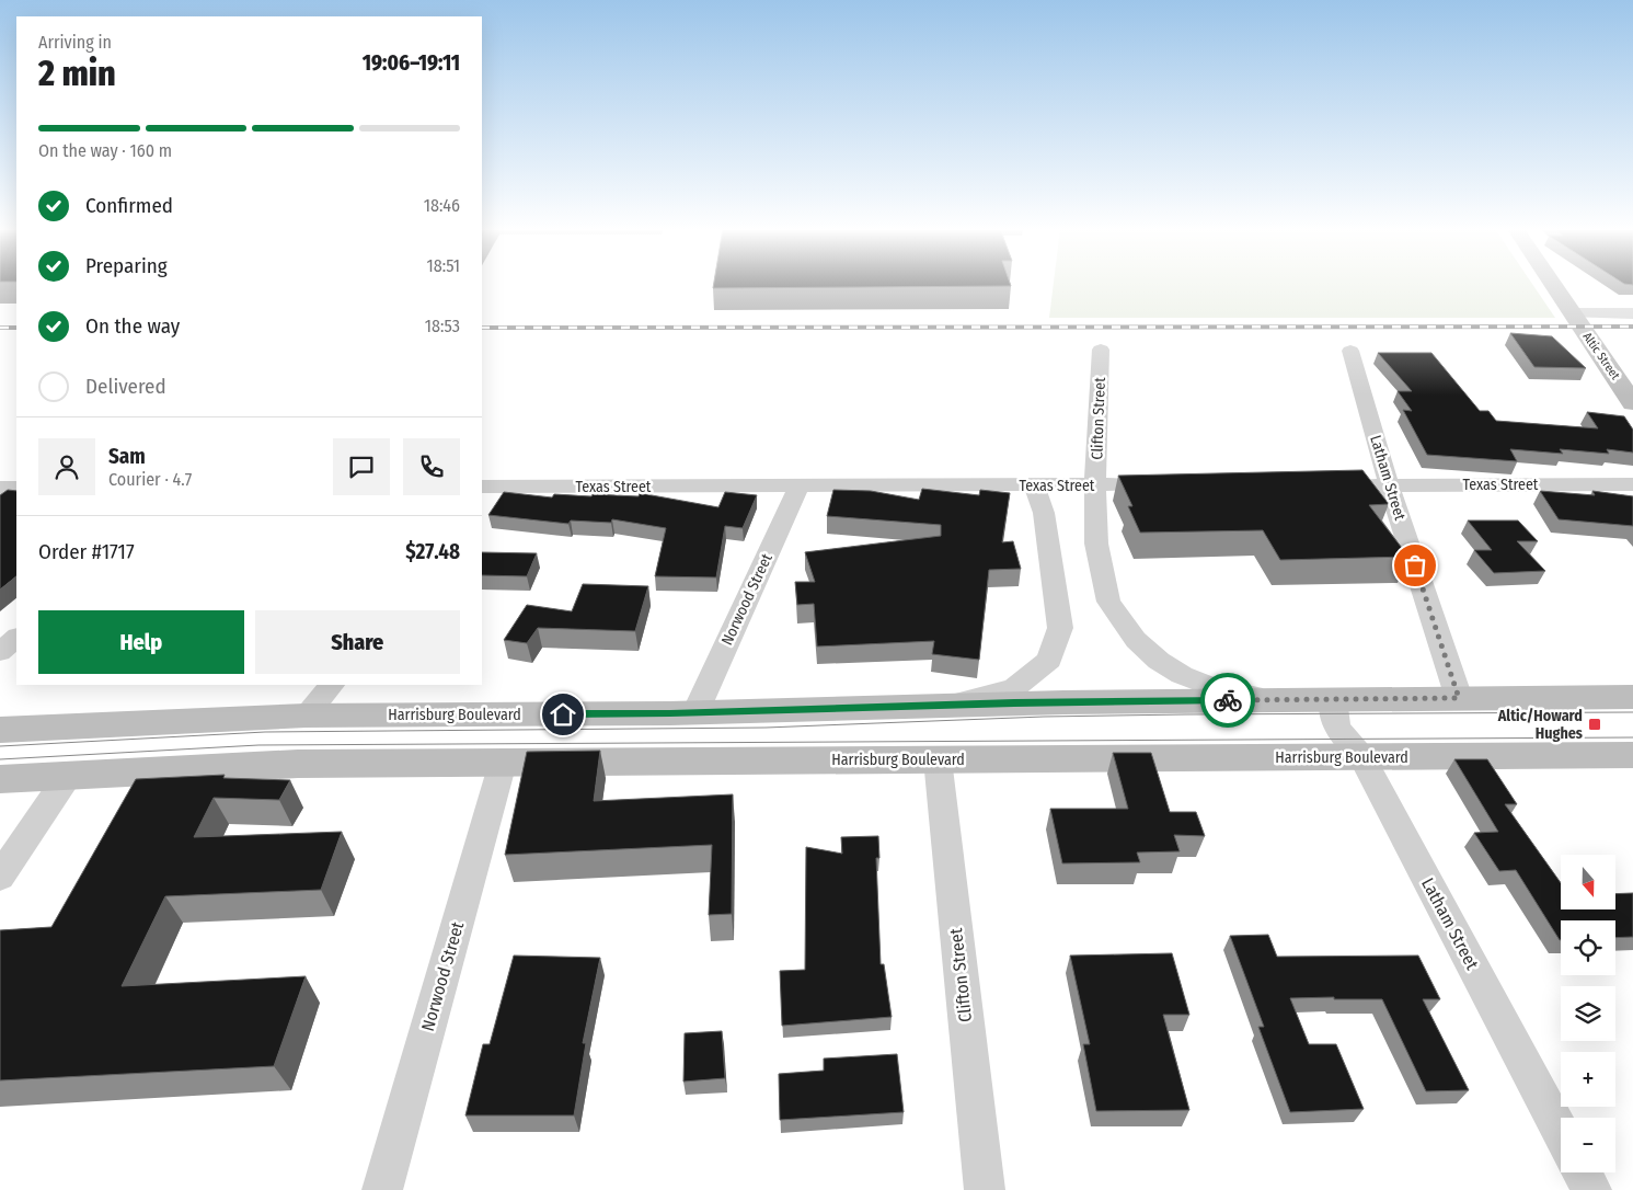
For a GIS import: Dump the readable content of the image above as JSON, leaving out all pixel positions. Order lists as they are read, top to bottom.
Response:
{
  "streets": {
    "main road": ["Altic Street", "Harrisburg Boulevard"],
    "street": [
      "Clifton Street",
      "Latham Street",
      "Texas Street",
      "Norwood Street"
    ]
  },
  "crossings": [
    ["Clifton Street", "Texas Street"],
    ["Clifton Street", "Harrisburg Boulevard"],
    ["Latham Street", "Texas Street"],
    ["Latham Street", "Harrisburg Boulevard"],
    ["Texas Street", "Norwood Street"],
    ["Norwood Street", "Harrisburg Boulevard"]
  ],
  "places": {
    "transit": ["Altic/Howard Hughes"]
  },
  "north": "bottom",
  "page": {
    "heading": ["2 min", "Arriving in", "19:06–19:11"],
    "panel": [
      "Sam",
      "Courier · 4.7",
      "Order #1717",
      "$27.48"
    ],
    "bar": "On the way · 160 m",
    "list": [
      ["Confirmed", "18:46"],
      ["Preparing", "18:51"],
      ["On the way", "18:53"],
      "Delivered"
    ],
    "buttons": ["Help", "Share"],
    "map_buttons": ["+", "−"]
  }
}
